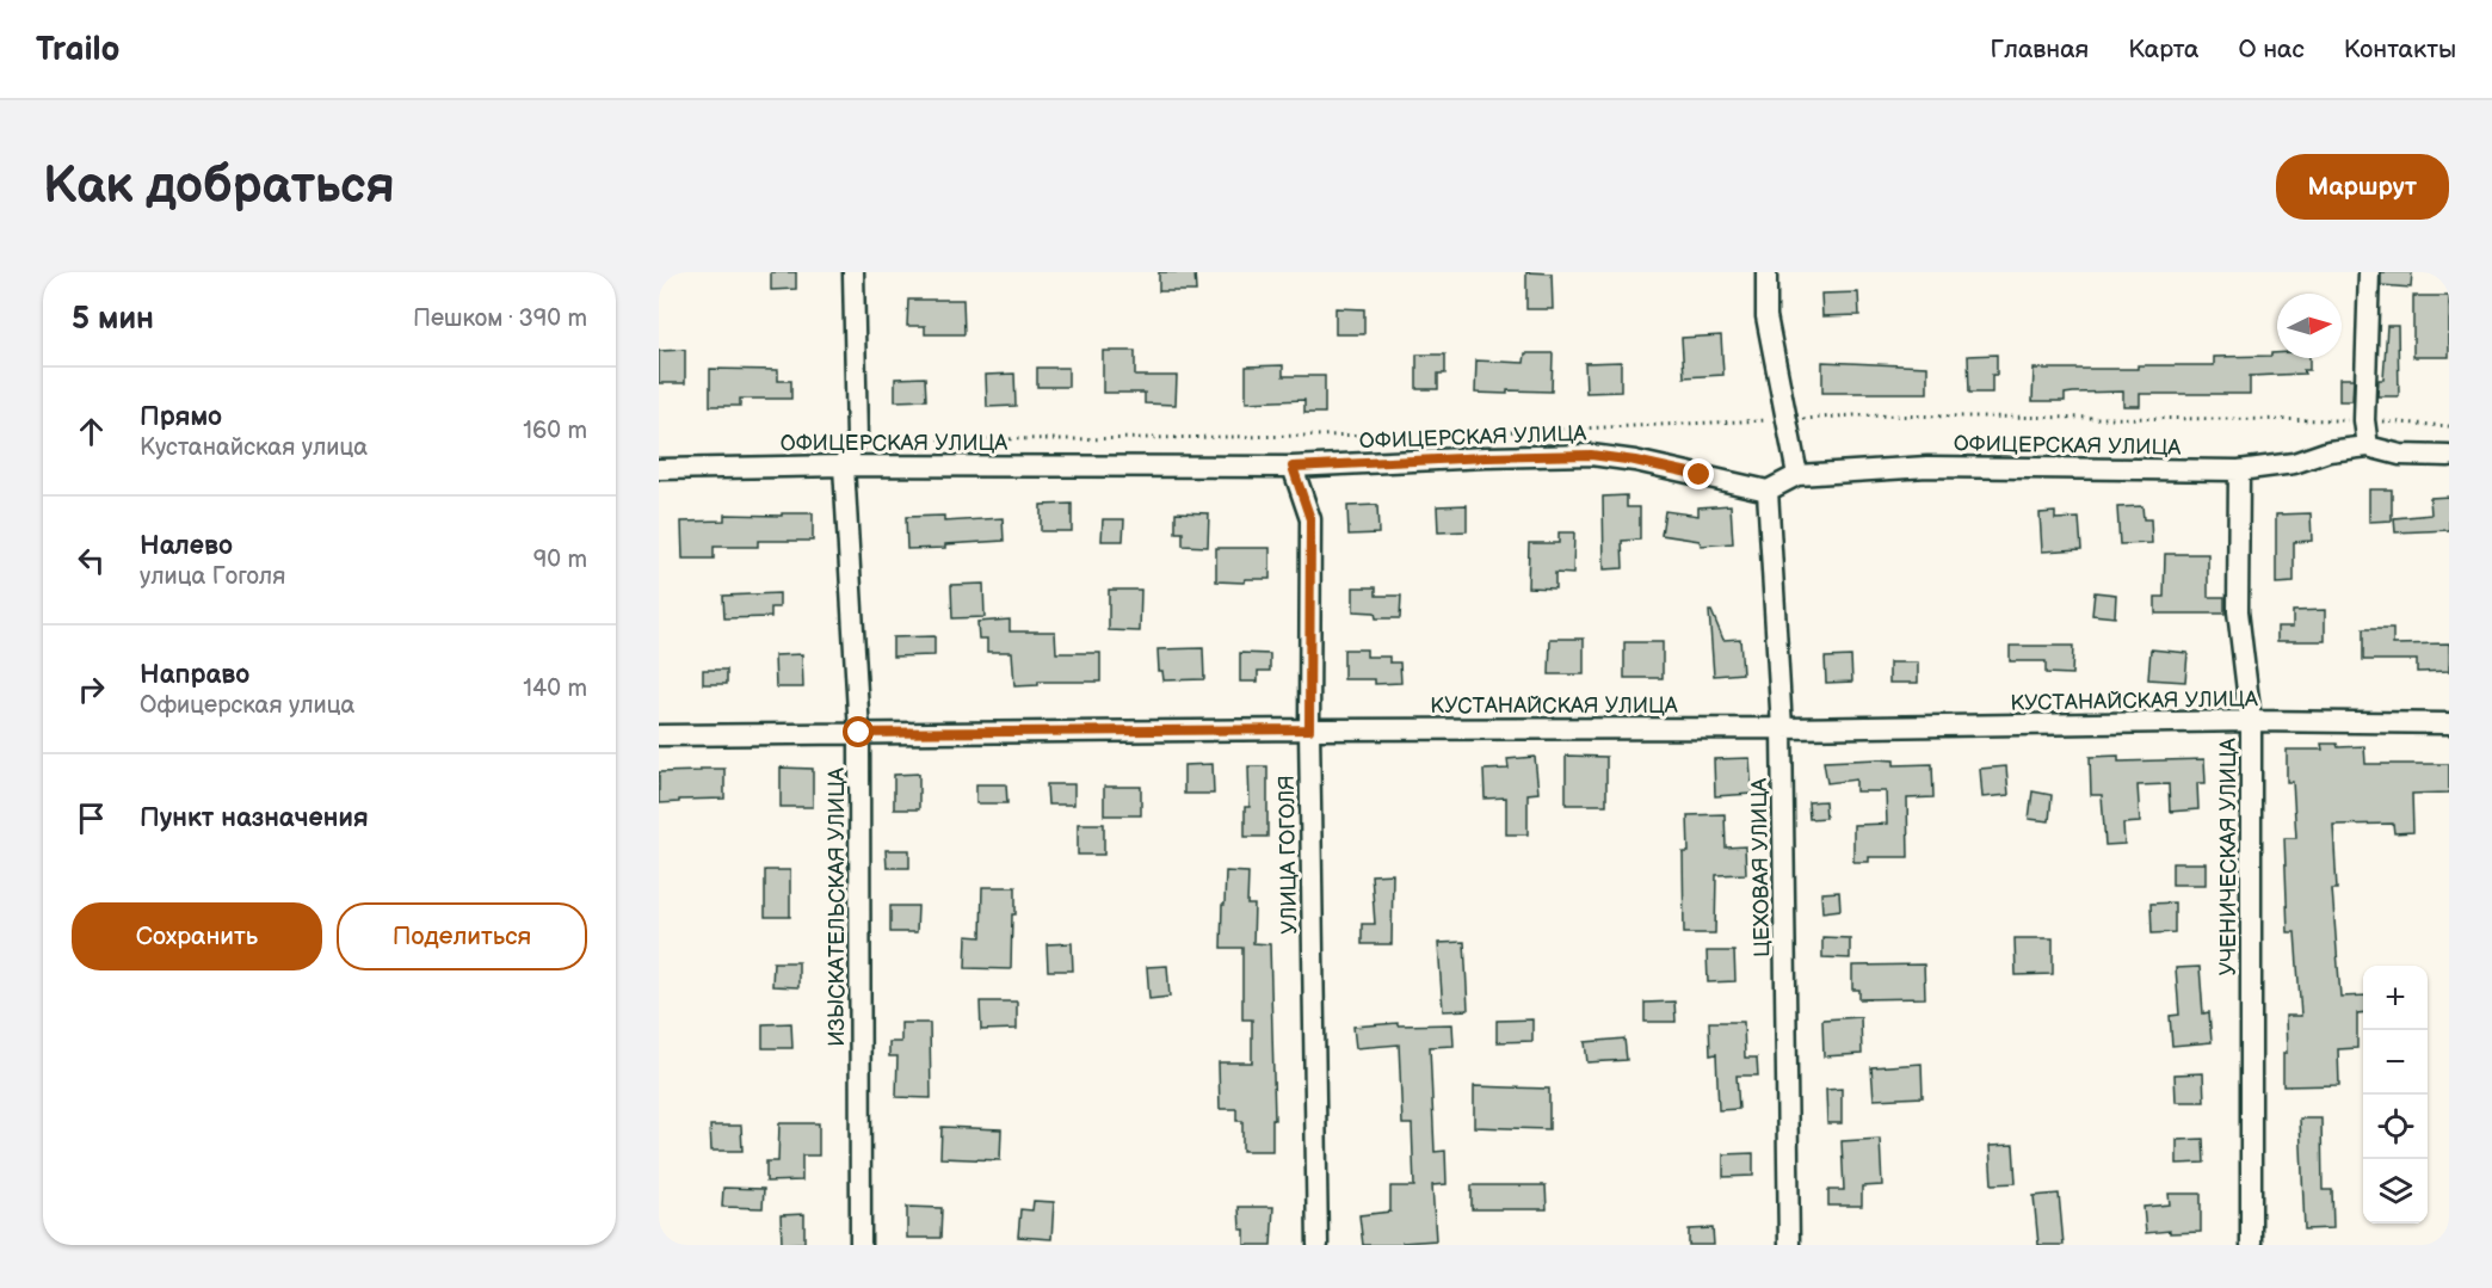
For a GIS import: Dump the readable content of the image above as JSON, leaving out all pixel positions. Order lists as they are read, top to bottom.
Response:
{
  "streets": {
    "street": [
      "ОФИЦЕРСКАЯ УЛИЦА",
      "КУСТАНАЙСКАЯ УЛИЦА",
      "УЛИЦА ГОГОЛЯ",
      "УЧЕНИЧЕСКАЯ УЛИЦА",
      "ЦЕХОВАЯ УЛИЦА",
      "ИЗЫСКАТЕЛЬСКАЯ УЛИЦА"
    ]
  },
  "crossings": [
    ["ОФИЦЕРСКАЯ УЛИЦА", "УЛИЦА ГОГОЛЯ"],
    ["ОФИЦЕРСКАЯ УЛИЦА", "УЧЕНИЧЕСКАЯ УЛИЦА"],
    ["ОФИЦЕРСКАЯ УЛИЦА", "ЦЕХОВАЯ УЛИЦА"],
    ["ОФИЦЕРСКАЯ УЛИЦА", "ИЗЫСКАТЕЛЬСКАЯ УЛИЦА"],
    ["КУСТАНАЙСКАЯ УЛИЦА", "УЛИЦА ГОГОЛЯ"],
    ["КУСТАНАЙСКАЯ УЛИЦА", "УЧЕНИЧЕСКАЯ УЛИЦА"],
    ["КУСТАНАЙСКАЯ УЛИЦА", "ЦЕХОВАЯ УЛИЦА"],
    ["КУСТАНАЙСКАЯ УЛИЦА", "ИЗЫСКАТЕЛЬСКАЯ УЛИЦА"]
  ],
  "north": "right",
  "page": {
    "header": "Trailo",
    "nav": [
      "Главная",
      "Карта",
      "О нас",
      "Контакты"
    ],
    "buttons": [
      "Маршрут",
      ["Сохранить", "Поделиться"]
    ],
    "title": "Как добраться",
    "heading": ["5 мин", "Пешком · 390 m"],
    "list": [
      ["Прямо", "Кустанайская улица", "160 m"],
      ["Налево", "улица Гоголя", "90 m"],
      ["Направо", "Офицерская улица", "140 m"],
      "Пункт назначения"
    ],
    "map_buttons": ["+", "−"]
  }
}
